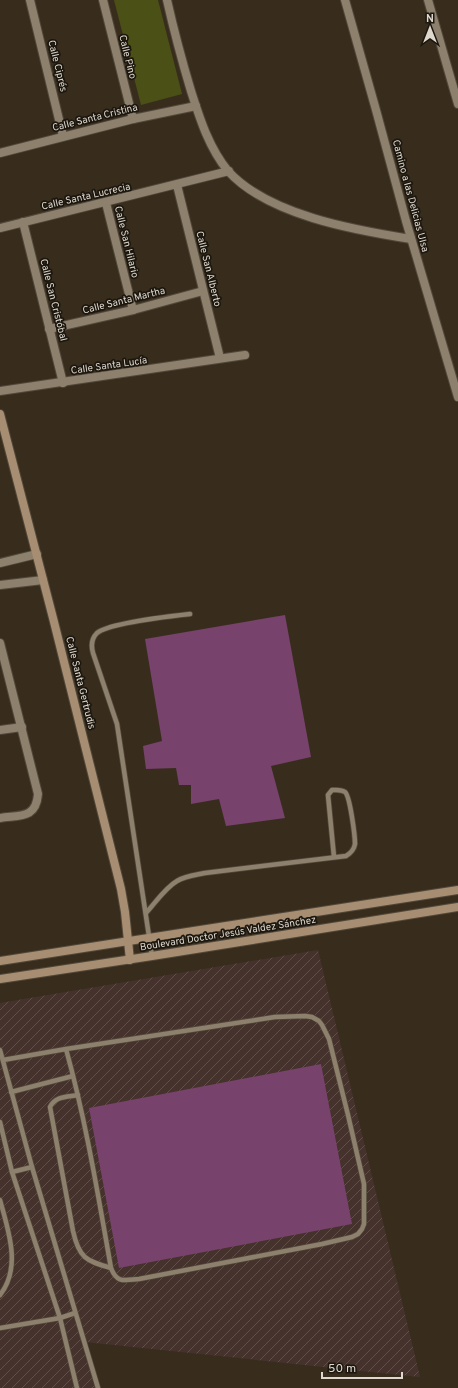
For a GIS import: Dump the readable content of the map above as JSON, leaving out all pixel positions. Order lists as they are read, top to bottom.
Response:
{
  "streets": {
    "main road": ["Calle Santa Gertrudis", "Boulevard Doctor Jesús Valdez Sánchez"],
    "street": [
      "Calle Pino",
      "Calle Ciprés",
      "Calle Santa Cristina",
      "Camino a las Delicias Ulsa",
      "Calle Santa Lucrecia",
      "Calle San Hilario",
      "Calle San Alberto",
      "Calle San Cristóbal",
      "Calle Santa Martha",
      "Calle Santa Lucía"
    ]
  },
  "crossings": [
    ["Calle Pino", "Calle Santa Cristina"],
    ["Calle Ciprés", "Calle Santa Cristina"],
    ["Calle Santa Lucrecia", "Calle San Hilario"],
    ["Calle Santa Lucrecia", "Calle San Alberto"],
    ["Calle Santa Lucrecia", "Calle San Cristóbal"],
    ["Calle San Hilario", "Calle Santa Martha"],
    ["Calle San Alberto", "Calle Santa Martha"],
    ["Calle San Alberto", "Calle Santa Lucía"],
    ["Calle San Cristóbal", "Calle Santa Martha"],
    ["Calle San Cristóbal", "Calle Santa Lucía"],
    ["Calle Santa Gertrudis", "Boulevard Doctor Jesús Valdez Sánchez"]
  ],
  "scale_bar": "50 m",
  "north": "top"
}
